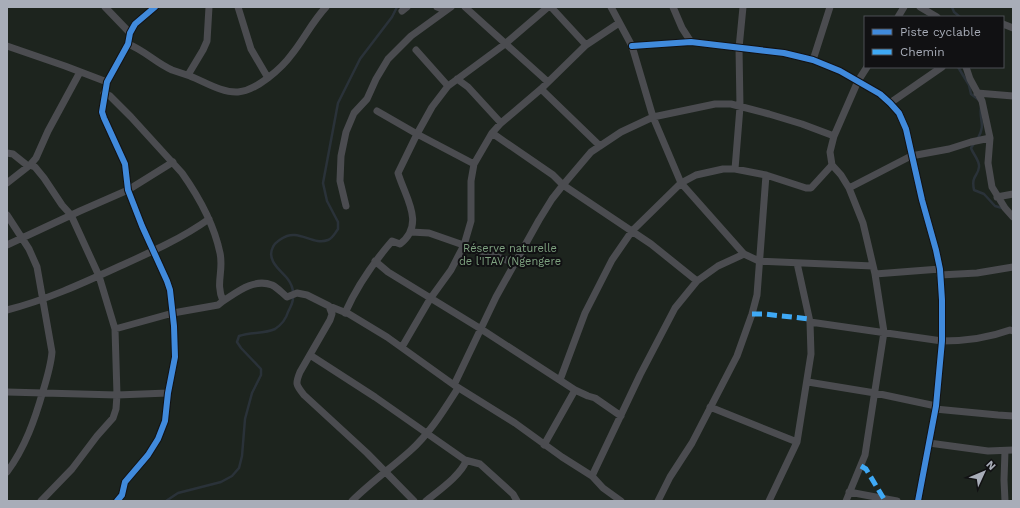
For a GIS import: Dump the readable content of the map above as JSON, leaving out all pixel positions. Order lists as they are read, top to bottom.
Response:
{
  "parks": ["Réserve naturelle de l'ITAV (Ngengere"],
  "legend": ["Piste cyclable", "Chemin"],
  "north": "top right"
}
